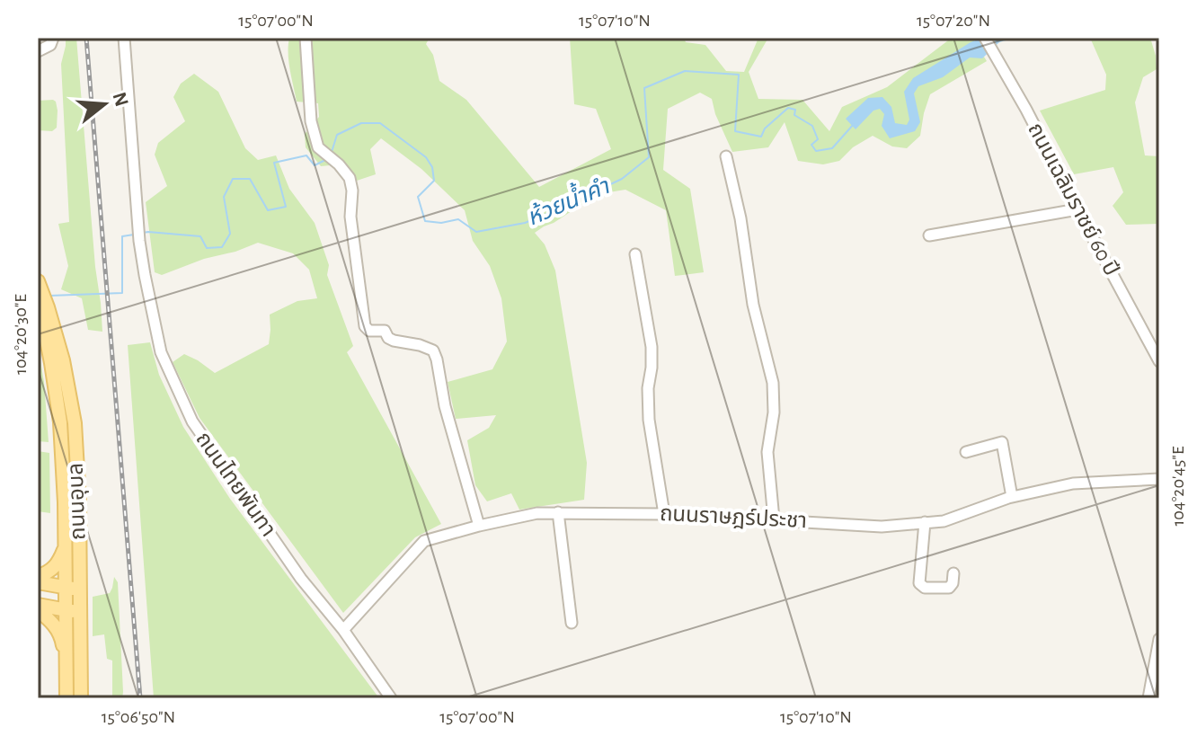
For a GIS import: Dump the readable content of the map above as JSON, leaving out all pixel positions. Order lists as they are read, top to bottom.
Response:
{
  "streets": {
    "main road": ["ถนนอุบล"],
    "street": ["ถนนเฉลิมราชย์ 60 ปี", "ถนนไทยพันทา", "ถนนราษฎร์ประชา"]
  },
  "crossings": [
    ["ถนนไทยพันทา", "ถนนราษฎร์ประชา"]
  ],
  "water": ["ห้วยน้ำคำ"],
  "north": "right",
  "coordinates": [
    "15°07'00\"N",
    "15°07'10\"N",
    "15°07'20\"N",
    "104°20'30\"E",
    "104°20'45\"E",
    "15°06'50\"N"
  ]
}
